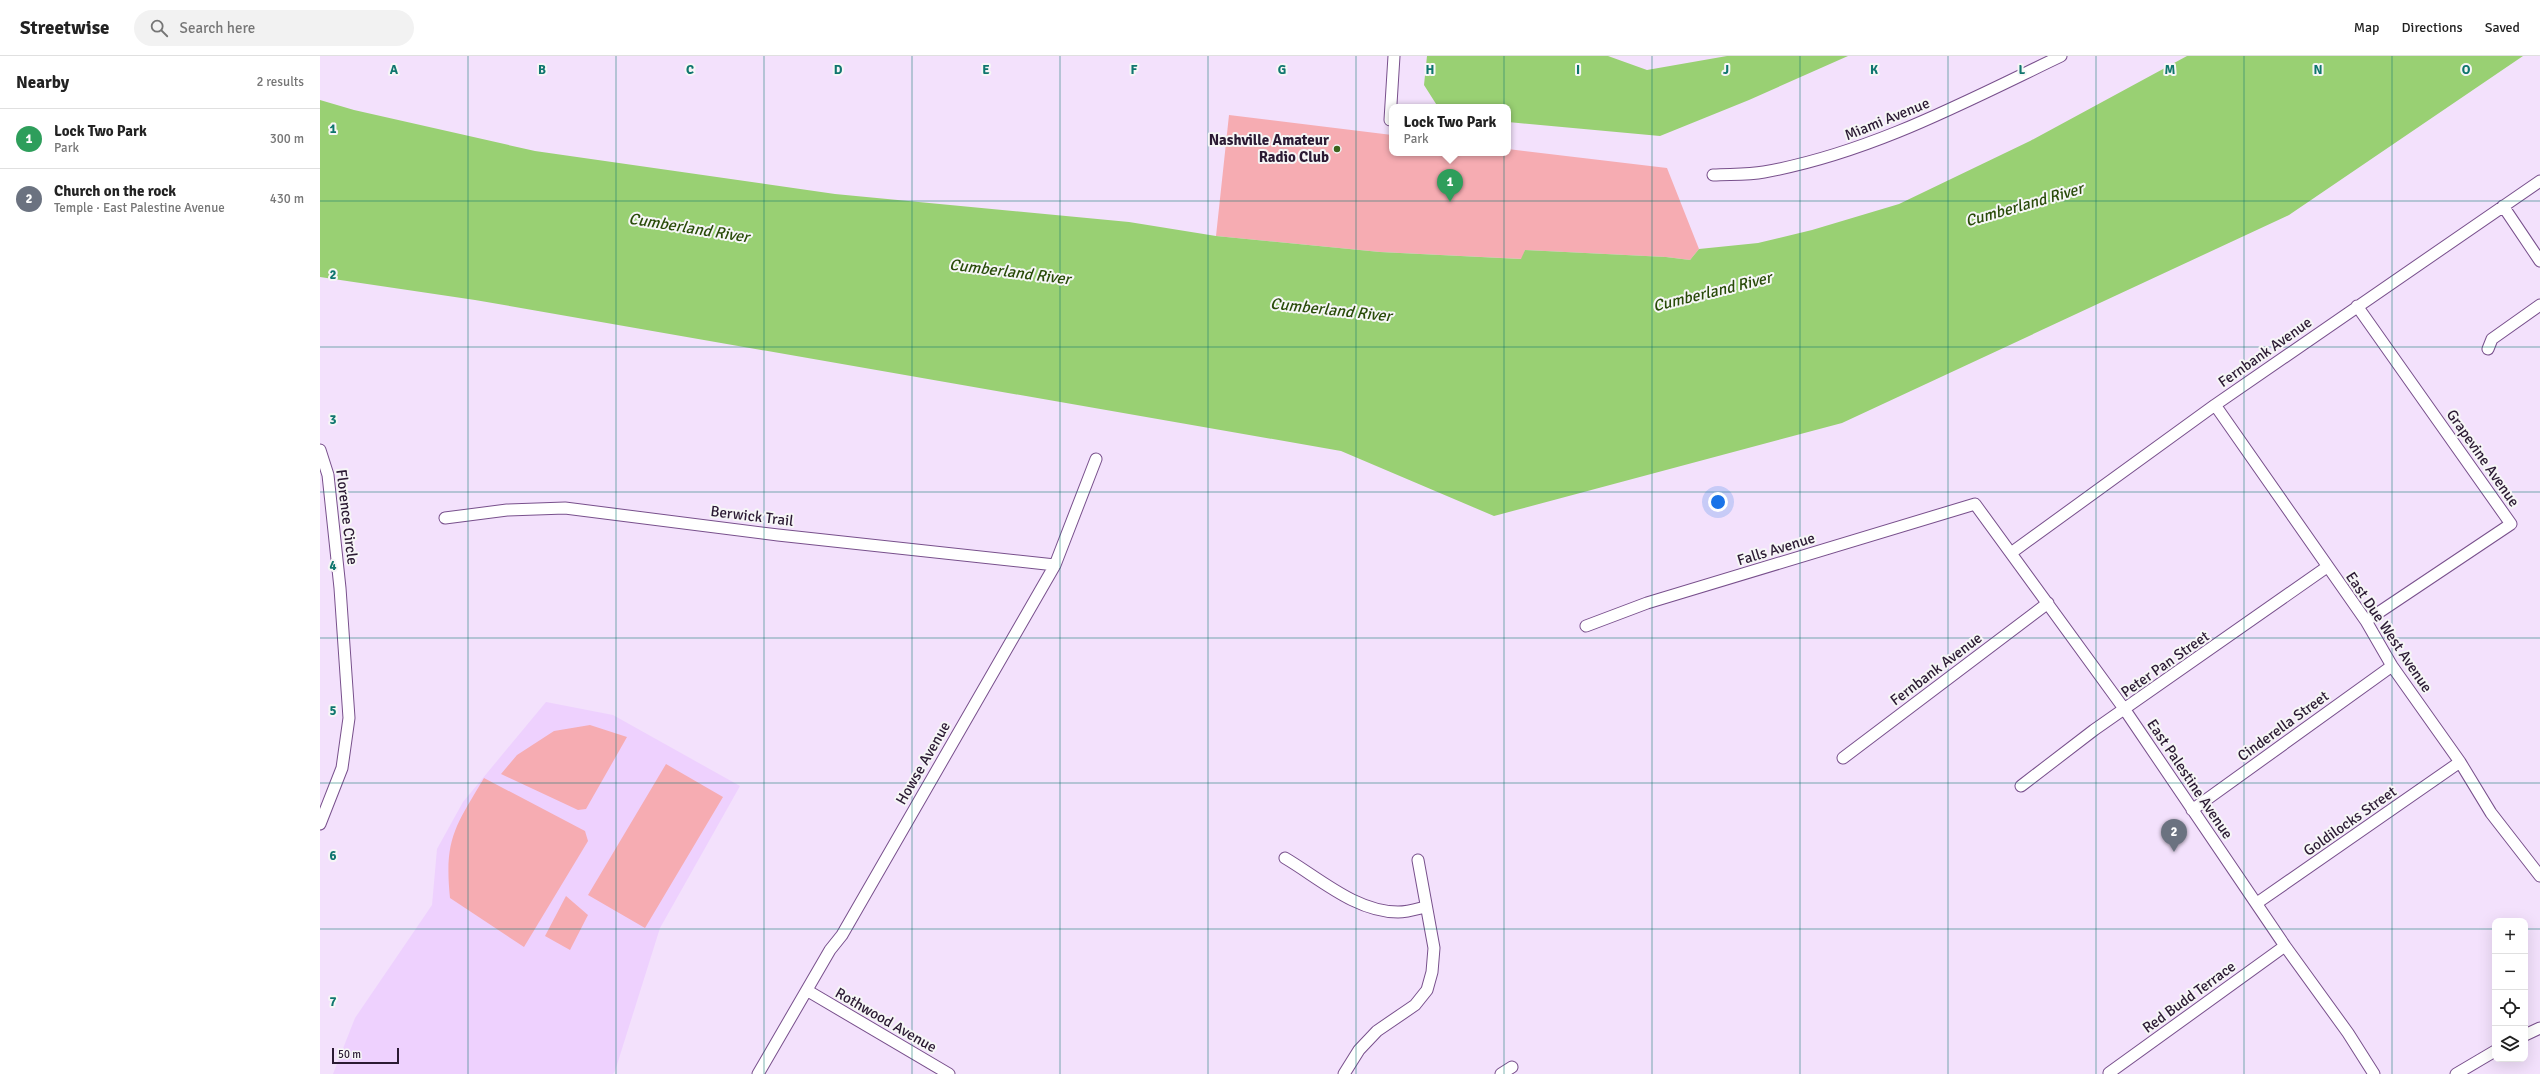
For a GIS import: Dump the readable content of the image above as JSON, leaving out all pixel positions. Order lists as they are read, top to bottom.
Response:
{
  "streets": {
    "street": [
      "Miami Avenue",
      "Fernbank Avenue",
      "Grapevine Avenue",
      "Berwick Trail",
      "Florence Circle",
      "Falls Avenue",
      "East Due West Avenue",
      "Peter Pan Street",
      "Cinderella Street",
      "Howse Avenue",
      "East Palestine Avenue",
      "Goldilocks Street",
      "Red Budd Terrace",
      "Rothwood Avenue"
    ]
  },
  "crossings": [
    ["Fernbank Avenue", "Grapevine Avenue"],
    ["Fernbank Avenue", "East Due West Avenue"],
    ["Fernbank Avenue", "East Palestine Avenue"],
    ["Grapevine Avenue", "East Due West Avenue"],
    ["Berwick Trail", "Howse Avenue"],
    ["Falls Avenue", "East Palestine Avenue"],
    ["East Due West Avenue", "Peter Pan Street"],
    ["East Due West Avenue", "Cinderella Street"],
    ["East Due West Avenue", "Goldilocks Street"],
    ["Peter Pan Street", "East Palestine Avenue"],
    ["Cinderella Street", "East Palestine Avenue"],
    ["Howse Avenue", "Rothwood Avenue"],
    ["East Palestine Avenue", "Goldilocks Street"],
    ["East Palestine Avenue", "Red Budd Terrace"]
  ],
  "water": ["Cumberland River"],
  "places": ["Nashville Amateur Radio Club"],
  "scale_bar": "50 m",
  "page": {
    "header": "Streetwise",
    "search": "Search here",
    "nav": ["Map", "Directions", "Saved"],
    "heading": ["Nearby", "2 results"],
    "popup": ["Lock Two Park", "Park"],
    "list": [
      {
        "mark": "1",
        "name": "Lock Two Park",
        "note": "Park",
        "value": "300 m"
      },
      {
        "mark": "2",
        "name": "Church on the rock",
        "note": "Temple · East Palestine Avenue",
        "value": "430 m"
      }
    ],
    "pins": ["1", "2"],
    "map_buttons": ["+", "−"],
    "scale": "50 m"
  },
  "grid": {
    "columns": [
      "A",
      "B",
      "C",
      "D",
      "E",
      "F",
      "G",
      "H",
      "I",
      "J",
      "K",
      "L",
      "M",
      "N",
      "O"
    ],
    "rows": [
      "1",
      "2",
      "3",
      "4",
      "5",
      "6",
      "7"
    ]
  }
}
